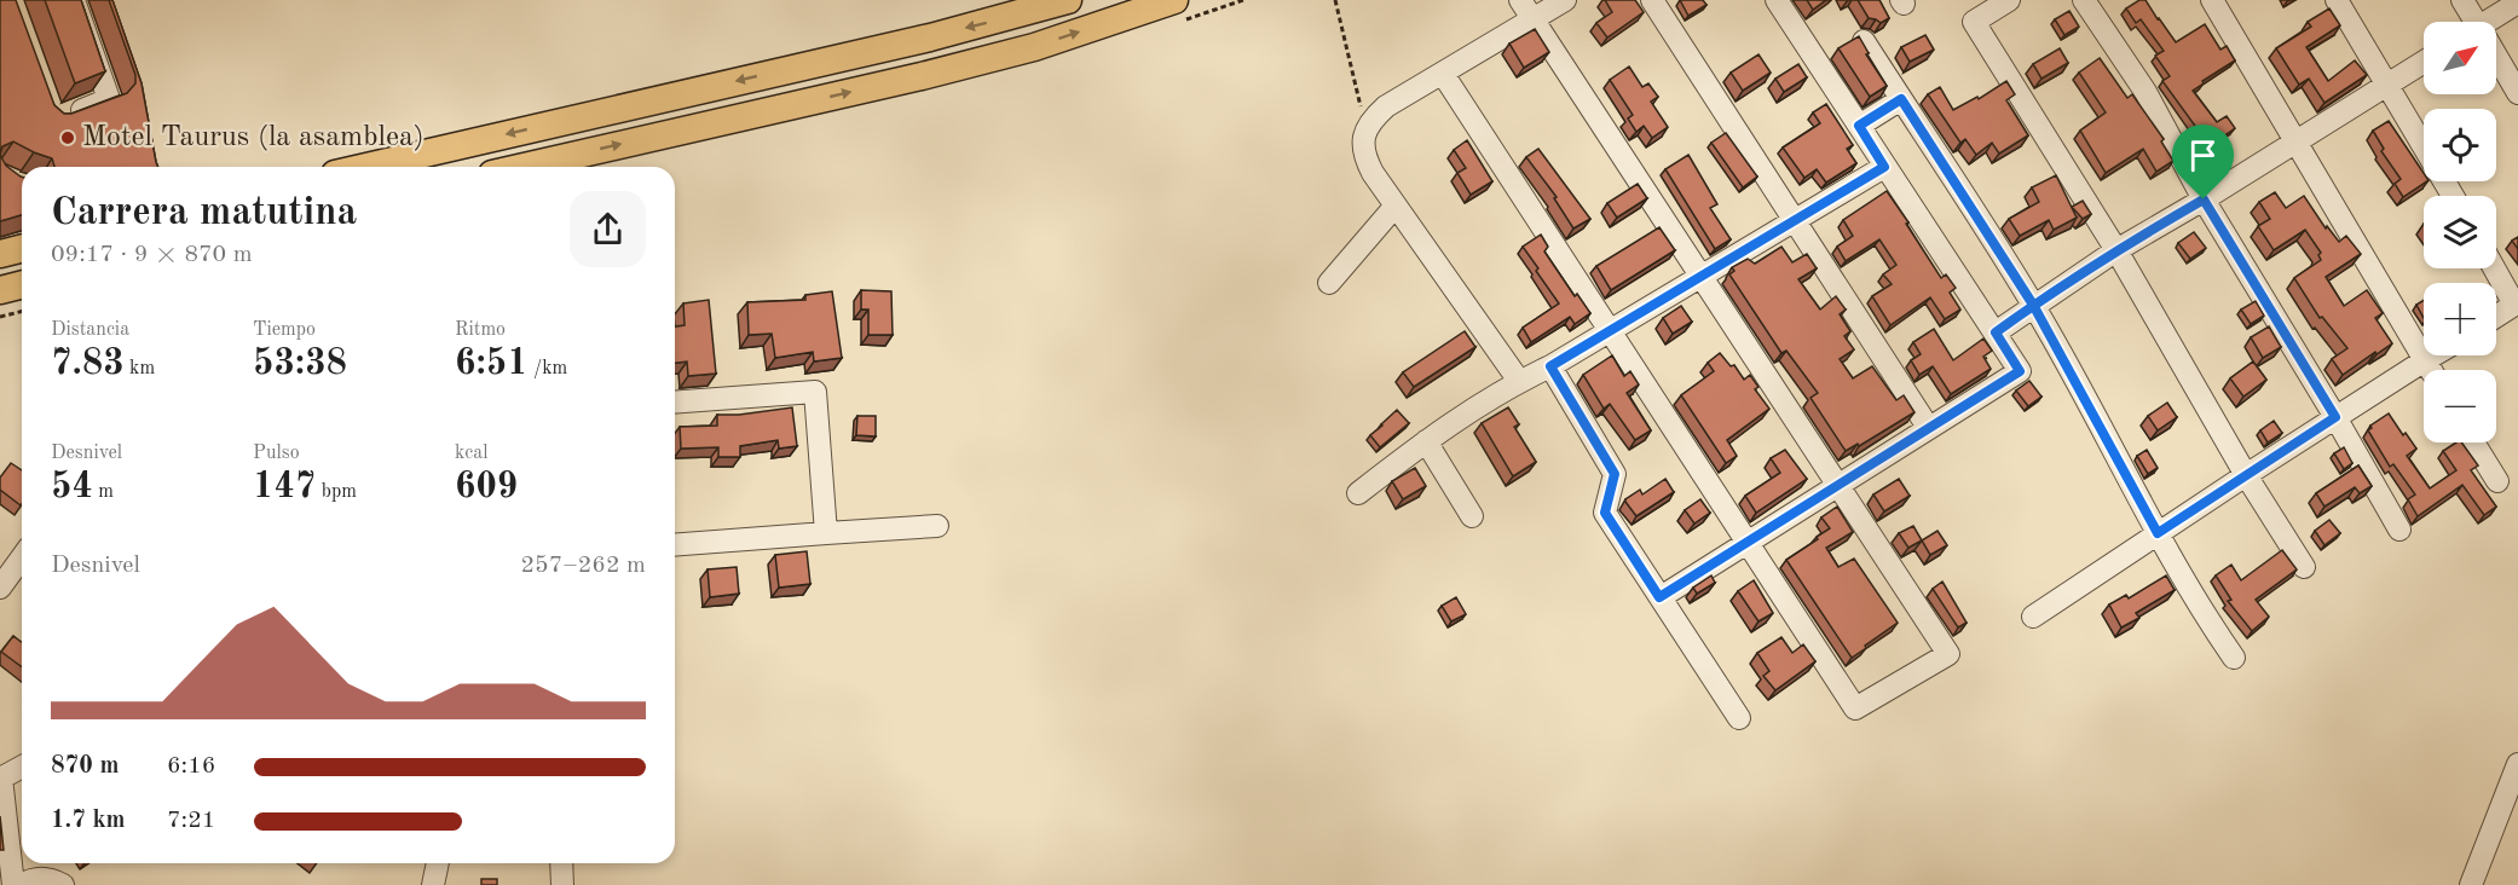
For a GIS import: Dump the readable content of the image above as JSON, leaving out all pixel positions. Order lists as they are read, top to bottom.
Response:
{
  "places": ["Motel Taurus (la asamblea)"],
  "north": "top right",
  "page": {
    "map_buttons": ["+", "−"],
    "heading": ["Carrera matutina", "09:17 · 9 × 870 m"],
    "stats": [
      ["Distancia", "7.83 km"],
      ["Tiempo", "53:38"],
      ["Ritmo", "6:51 /km"],
      ["Desnivel", "54 m"],
      ["Pulso", "147 bpm"],
      ["kcal", "609"]
    ],
    "chart": ["Desnivel", "257–262 m"],
    "list": [
      {
        "name": "870 m",
        "note": "6:16"
      },
      {
        "name": "1.7 km",
        "note": "7:21"
      }
    ]
  }
}
